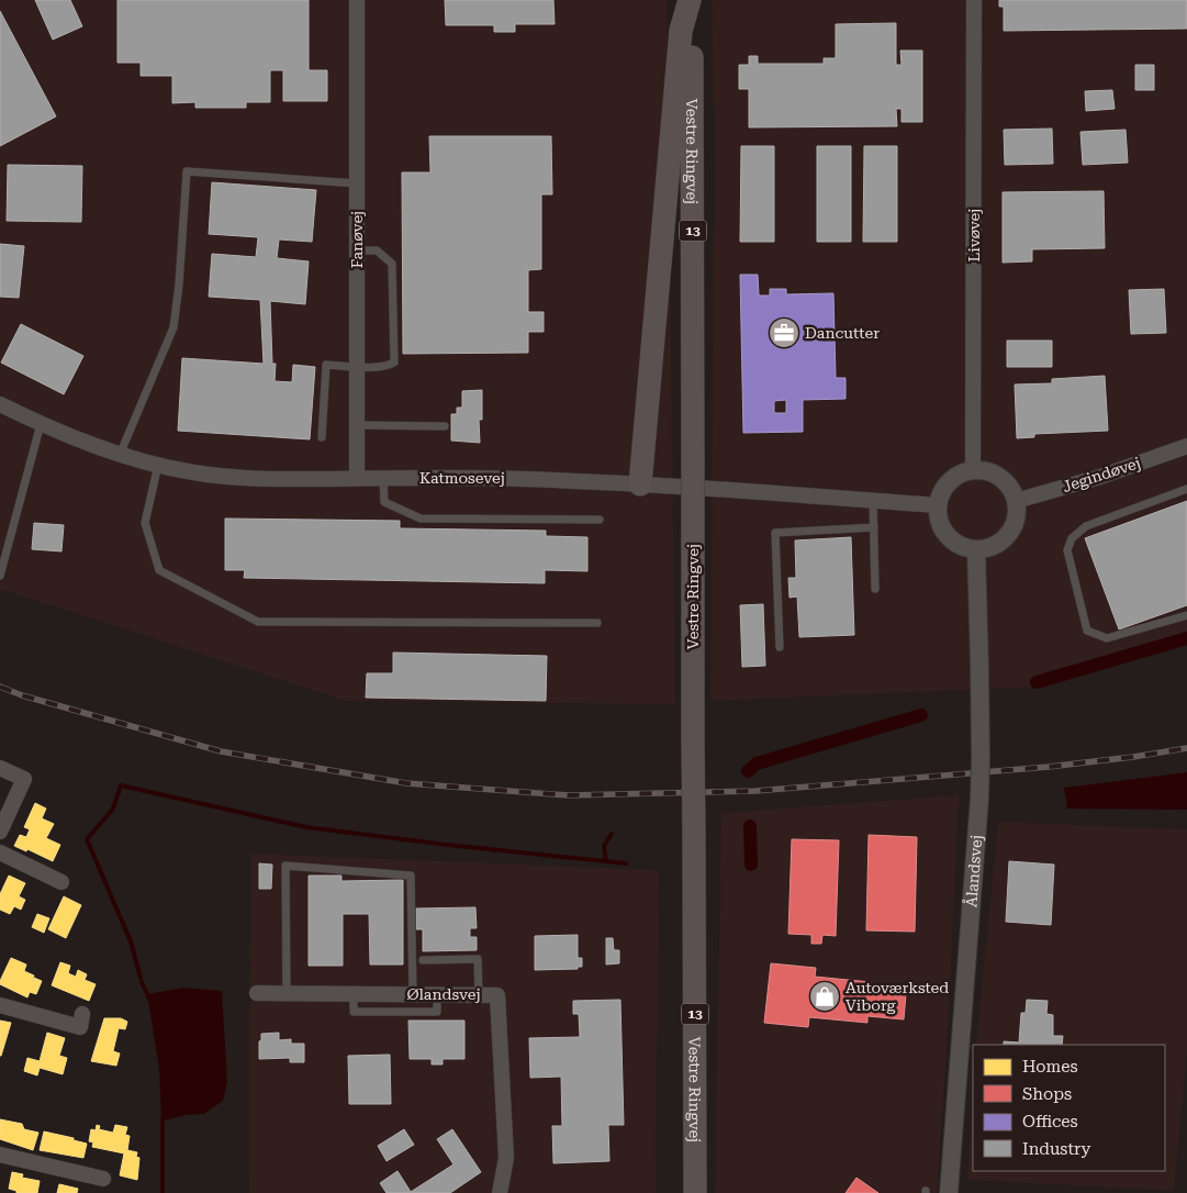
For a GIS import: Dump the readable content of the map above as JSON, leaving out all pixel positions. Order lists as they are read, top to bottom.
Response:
{
  "streets": {
    "main road": ["Vestre Ringvej", "13"],
    "street": [
      "Livøvej",
      "Fanøvej",
      "Jegindøvej",
      "Katmosevej",
      "Ålandsvej",
      "Ølandsvej"
    ]
  },
  "crossings": [
    ["Livøvej", "Jegindøvej"],
    ["Livøvej", "Katmosevej"],
    ["Livøvej", "Ålandsvej"],
    ["Fanøvej", "Katmosevej"],
    ["Jegindøvej", "Katmosevej"],
    ["Jegindøvej", "Ålandsvej"],
    ["Katmosevej", "Ålandsvej"]
  ],
  "places": {
    "office": ["Dancutter"],
    "shop": ["Autoværksted Viborg"]
  },
  "legend": [
    "Homes",
    "Shops",
    "Offices",
    "Industry"
  ]
}
